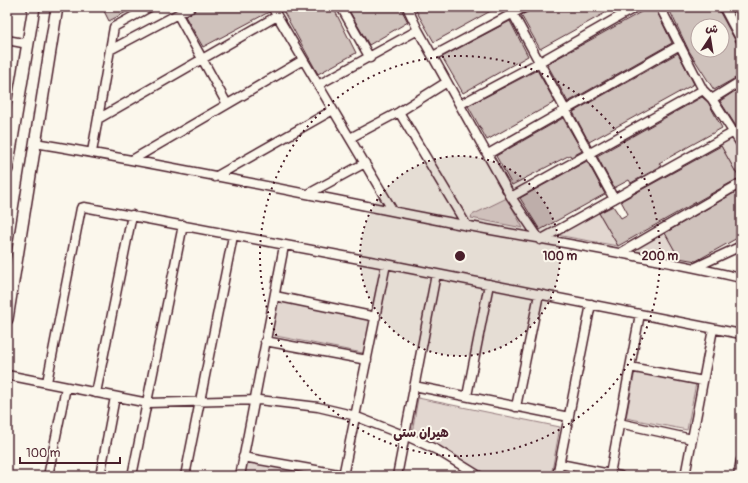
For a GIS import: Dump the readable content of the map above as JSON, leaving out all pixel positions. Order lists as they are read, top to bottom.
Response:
{
  "districts": ["هیران ستی"],
  "scale_bar": "100 m",
  "north": "top",
  "rings": ["100 m", "200 m"]
}
